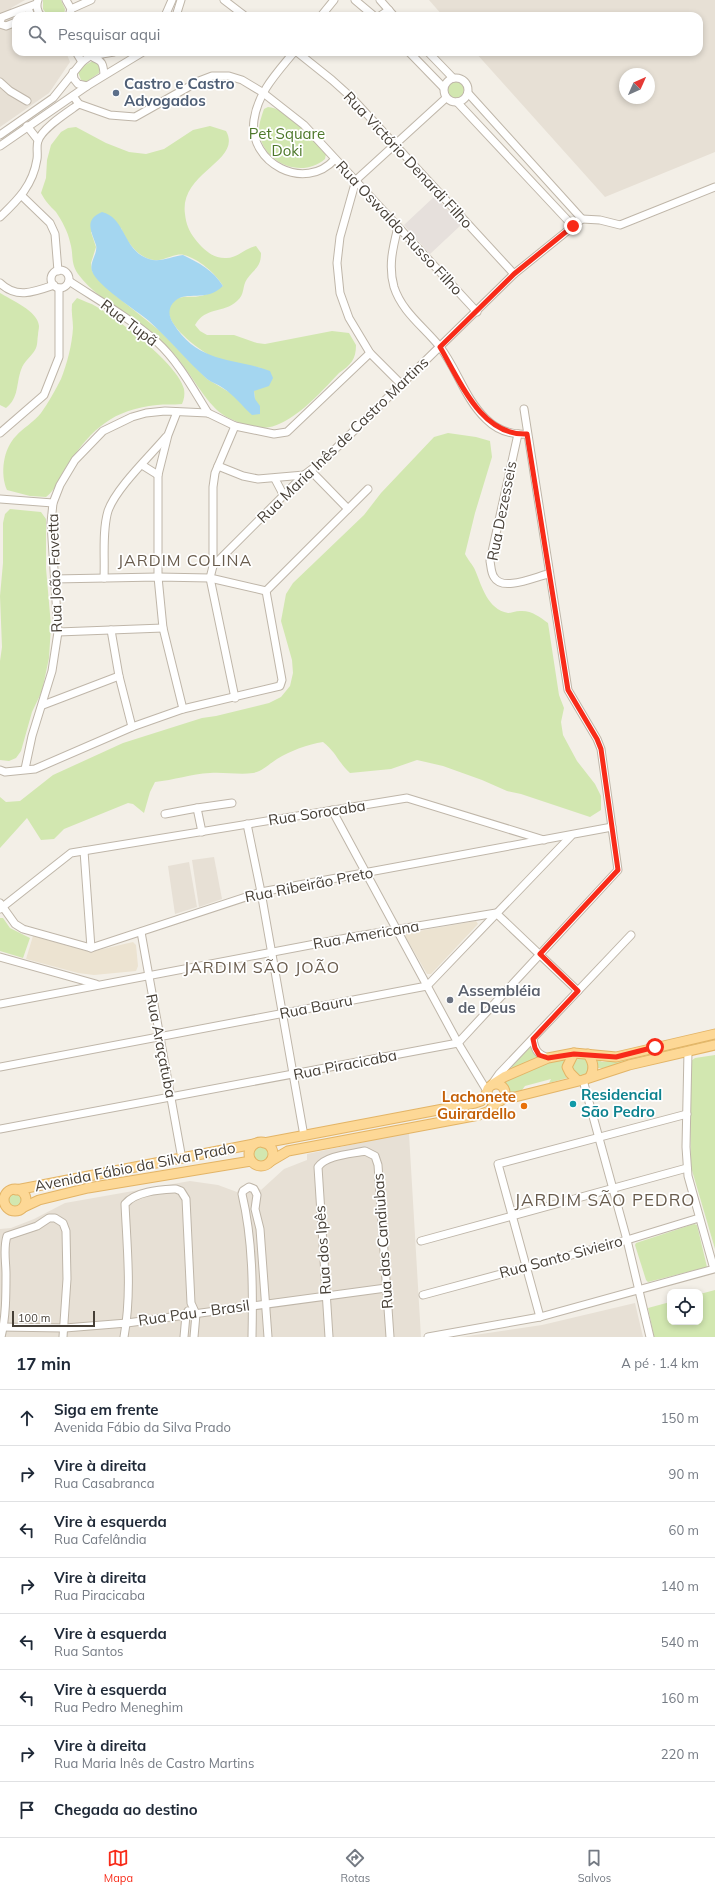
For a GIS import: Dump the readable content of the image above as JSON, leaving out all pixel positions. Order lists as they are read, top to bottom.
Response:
{
  "streets": {
    "main road": ["Avenida Fábio da Silva Prado"],
    "street": [
      "Rua Victório Denardi Filho",
      "Rua Oswaldo Russo Filho",
      "Rua Tupã",
      "Rua Maria Inês de Castro Martins",
      "Rua Dezesseis",
      "Rua João Favetta",
      "Rua Sorocaba",
      "Rua Ribeirão Preto",
      "Rua Americana",
      "Rua Bauru",
      "Rua Araçatuba",
      "Rua Piracicaba",
      "Rua das Candiubas",
      "Rua dos Ipês",
      "Rua Santo Sivieiro",
      "Rua Pau - Brasil"
    ]
  },
  "crossings": [
    ["Rua Victório Denardi Filho", "Rua Maria Inês de Castro Martins"],
    ["Rua Oswaldo Russo Filho", "Rua Maria Inês de Castro Martins"],
    ["Rua Tupã", "Rua João Favetta"],
    ["Rua Sorocaba", "Rua Ribeirão Preto"],
    ["Rua Ribeirão Preto", "Rua Araçatuba"],
    ["Rua Americana", "Rua Araçatuba"],
    ["Rua Bauru", "Rua Araçatuba"],
    ["Rua Araçatuba", "Rua Piracicaba"],
    ["Rua Araçatuba", "Avenida Fábio da Silva Prado"],
    ["Rua das Candiubas", "Rua dos Ipês"],
    ["Rua das Candiubas", "Rua Pau - Brasil"],
    ["Rua dos Ipês", "Rua Pau - Brasil"]
  ],
  "districts": ["JARDIM COLINA", "JARDIM SÃO JOÃO", "JARDIM SÃO PEDRO"],
  "parks": ["Pet Square Doki"],
  "places": [
    "Castro e Castro Advogados",
    "Assembléia de Deus",
    "Residencial São Pedro",
    "Lachonete Guirardello"
  ],
  "scale_bar": "100 m",
  "north": "top right",
  "page": {
    "search": "Pesquisar aqui",
    "scale": "100 m",
    "heading": ["17 min", "A pé · 1.4 km"],
    "list": [
      ["Siga em frente", "Avenida Fábio da Silva Prado", "150 m"],
      ["Vire à direita", "Rua Casabranca", "90 m"],
      ["Vire à esquerda", "Rua Cafelândia", "60 m"],
      ["Vire à direita", "Rua Piracicaba", "140 m"],
      ["Vire à esquerda", "Rua Santos", "540 m"],
      ["Vire à esquerda", "Rua Pedro Meneghim", "160 m"],
      ["Vire à direita", "Rua Maria Inês de Castro Martins", "220 m"],
      "Chegada ao destino"
    ],
    "nav": ["Mapa", "Rotas", "Salvos"]
  }
}
